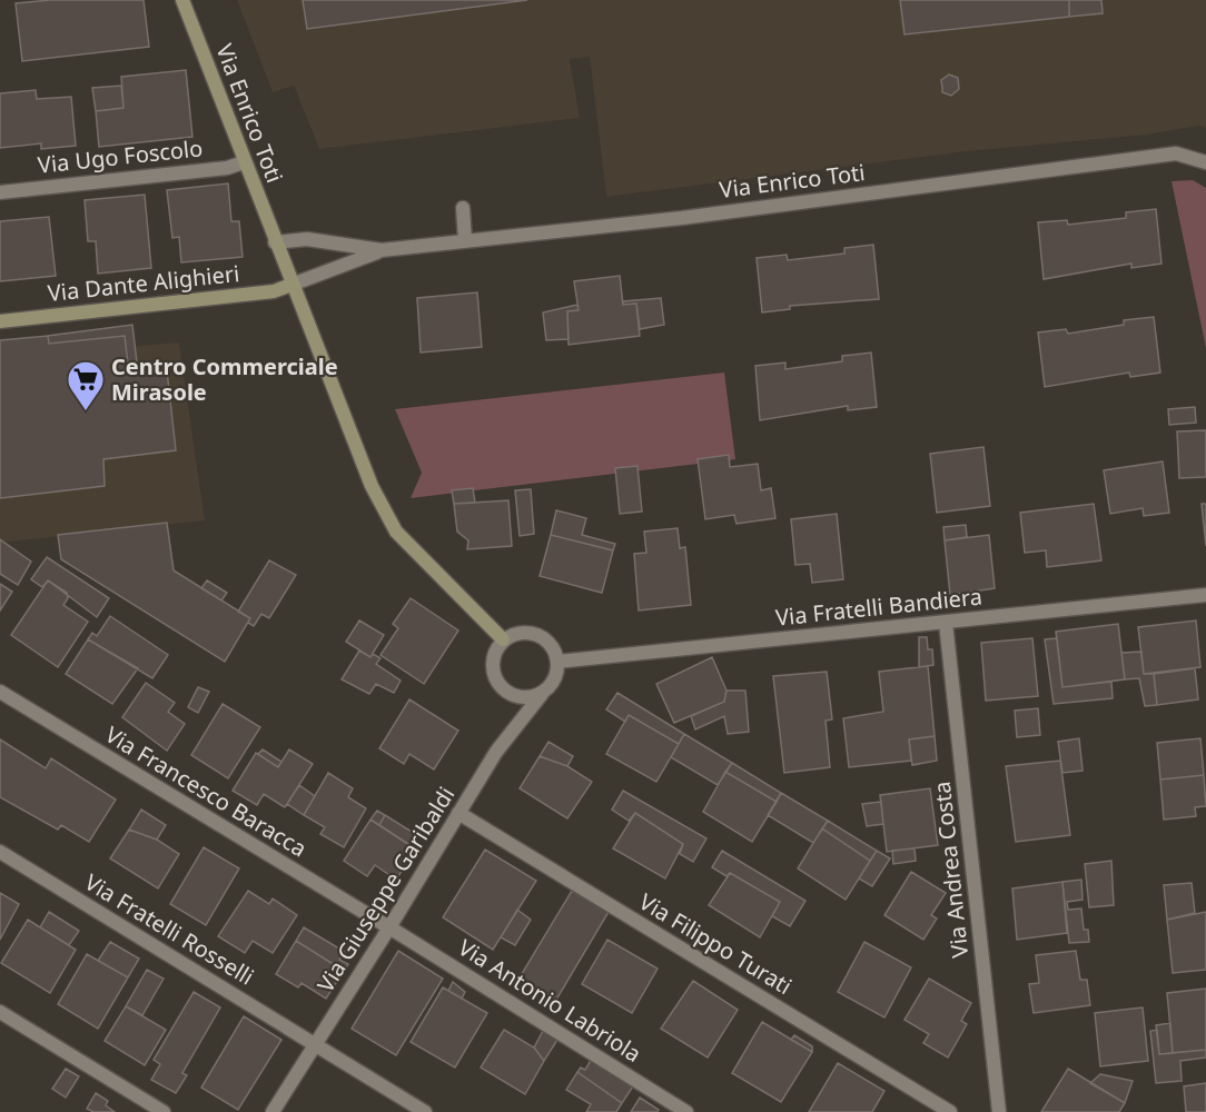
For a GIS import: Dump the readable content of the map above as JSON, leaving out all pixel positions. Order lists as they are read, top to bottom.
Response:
{
  "streets": {
    "street": [
      "Via Enrico Toti",
      "Via Ugo Foscolo",
      "Via Dante Alighieri",
      "Via Fratelli Bandiera",
      "Via Francesco Baracca",
      "Via Andrea Costa",
      "Via Giuseppe Garibaldi",
      "Via Fratelli Rosselli",
      "Via Filippo Turati",
      "Via Antonio Labriola"
    ]
  },
  "crossings": [
    ["Via Enrico Toti", "Via Ugo Foscolo"],
    ["Via Enrico Toti", "Via Dante Alighieri"],
    ["Via Enrico Toti", "Via Fratelli Bandiera"],
    ["Via Enrico Toti", "Via Giuseppe Garibaldi"],
    ["Via Fratelli Bandiera", "Via Andrea Costa"],
    ["Via Fratelli Bandiera", "Via Giuseppe Garibaldi"],
    ["Via Francesco Baracca", "Via Giuseppe Garibaldi"],
    ["Via Francesco Baracca", "Via Antonio Labriola"],
    ["Via Giuseppe Garibaldi", "Via Fratelli Rosselli"],
    ["Via Giuseppe Garibaldi", "Via Filippo Turati"],
    ["Via Giuseppe Garibaldi", "Via Antonio Labriola"]
  ],
  "places": {
    "supermarket": ["Centro Commerciale Mirasole"]
  }
}
